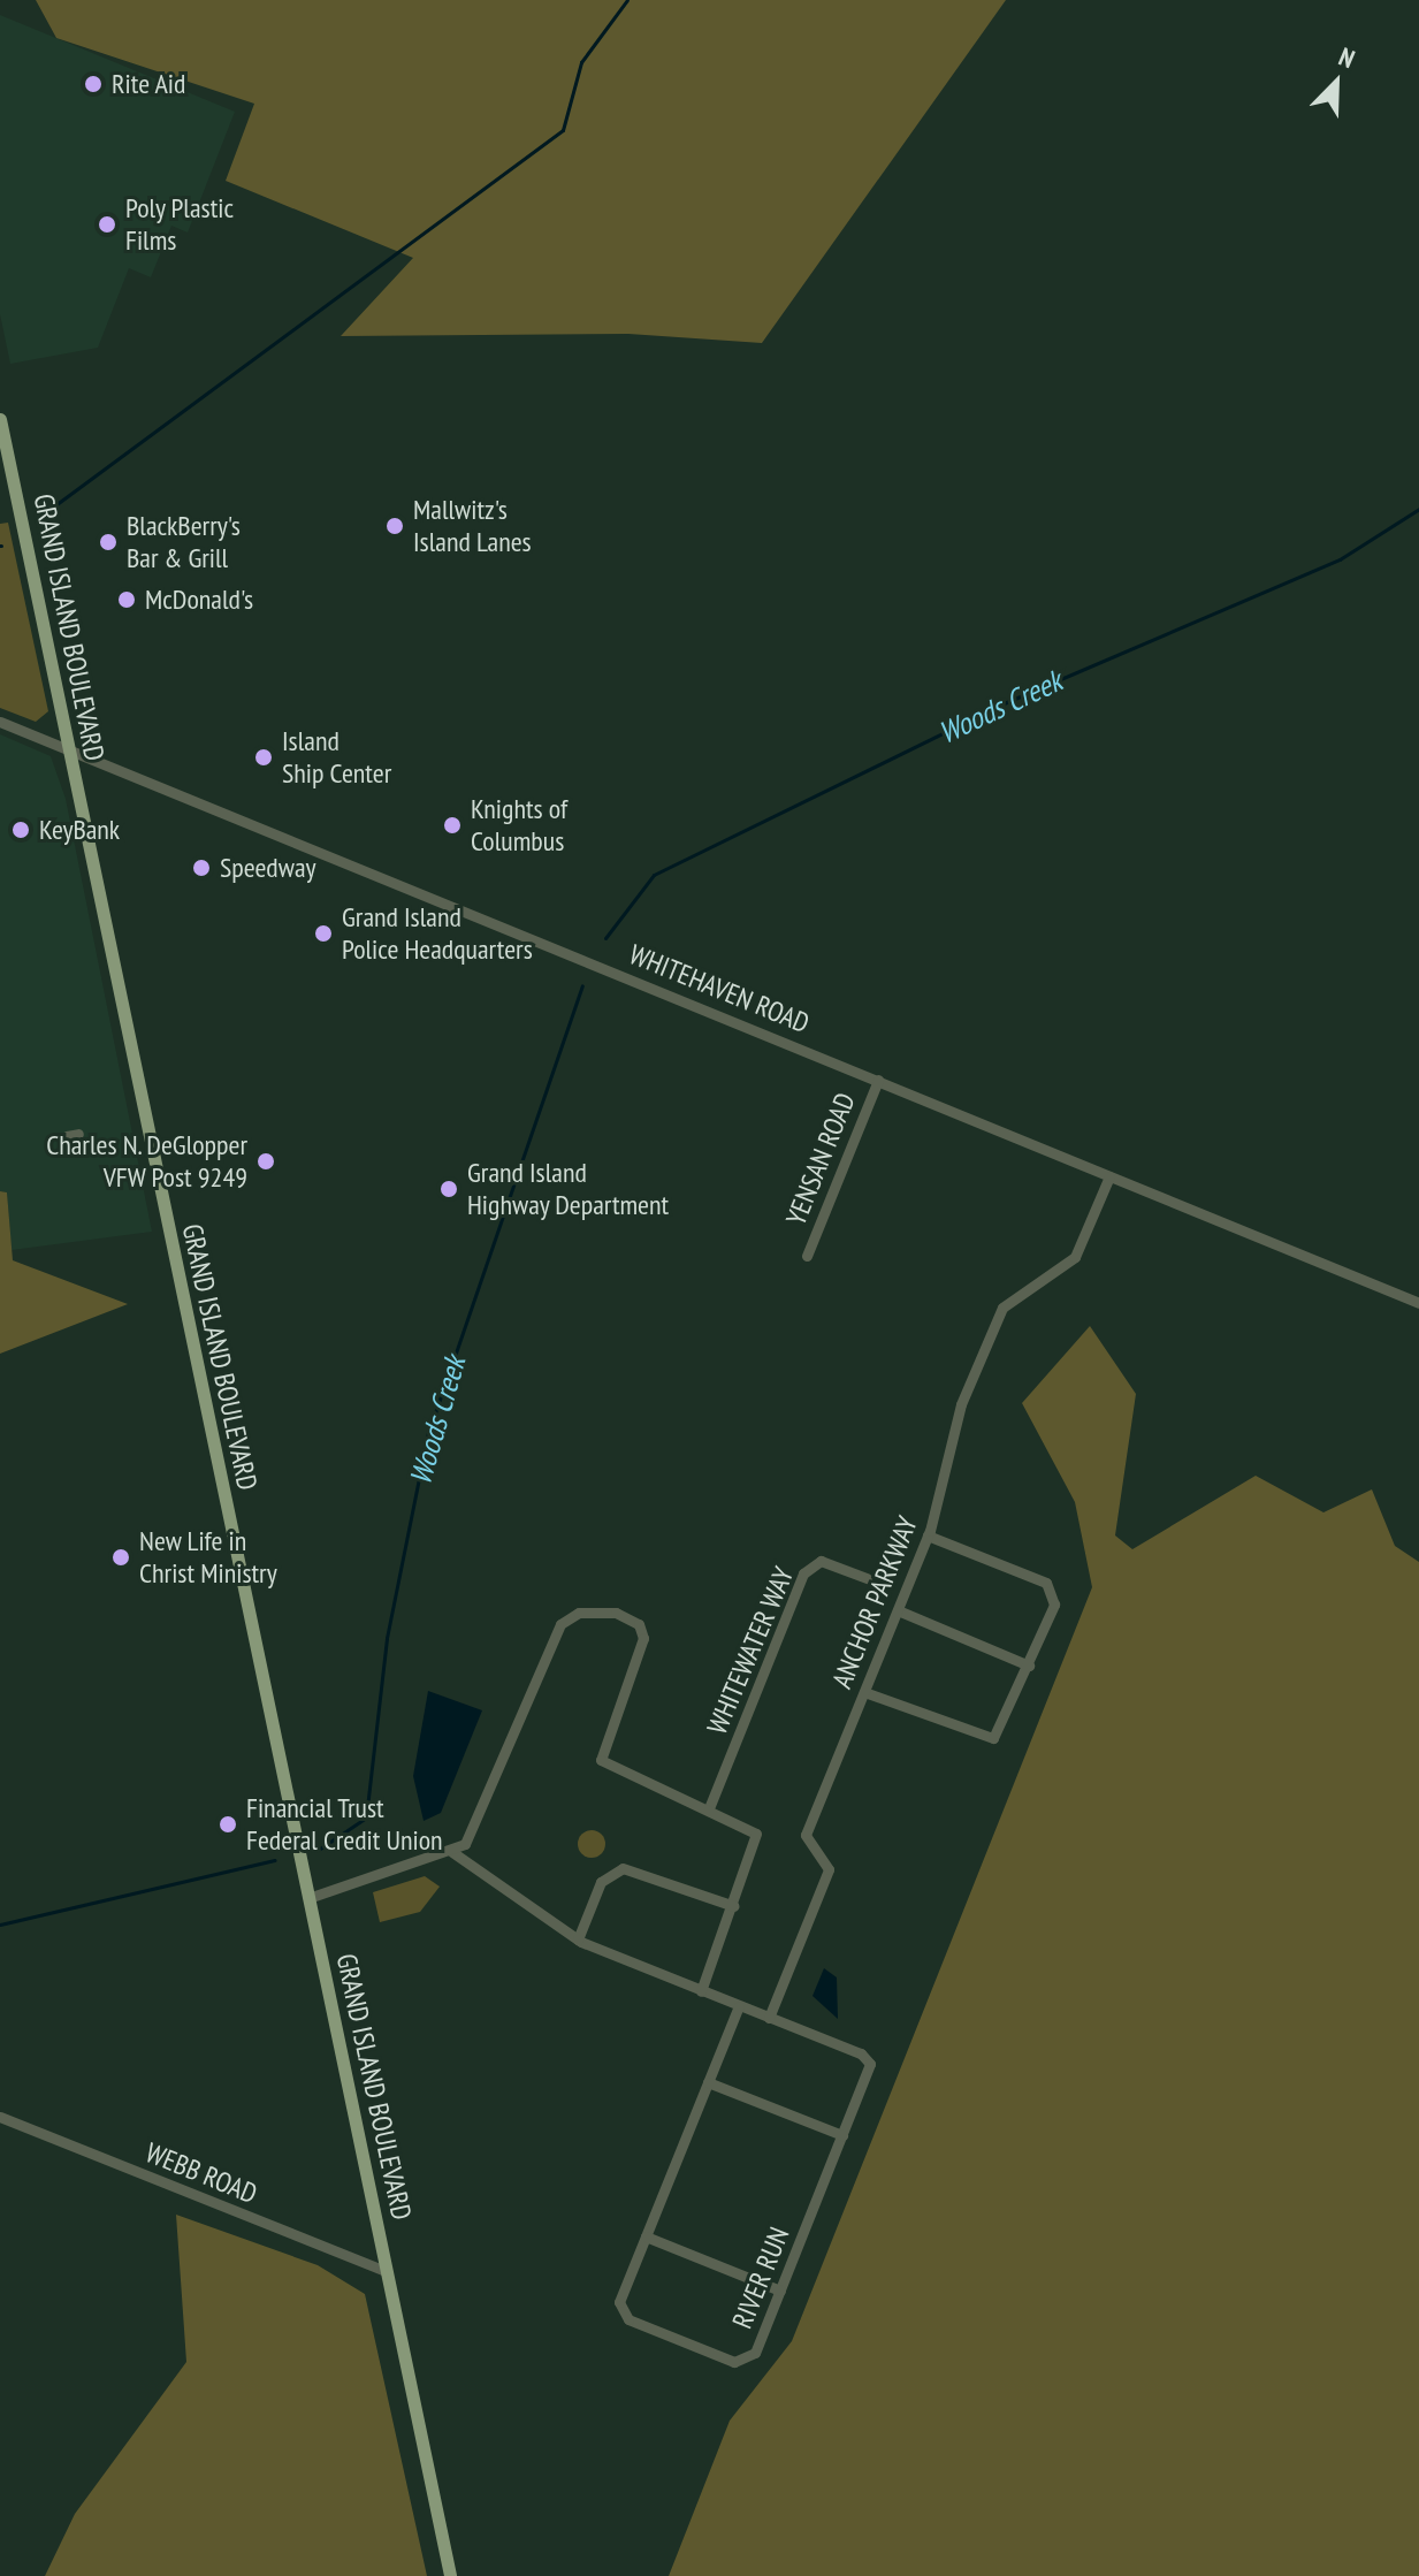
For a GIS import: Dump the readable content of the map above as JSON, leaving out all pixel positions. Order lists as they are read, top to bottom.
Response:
{
  "streets": {
    "main road": ["GRAND ISLAND BOULEVARD"],
    "street": [
      "WHITEHAVEN ROAD",
      "YENSAN ROAD",
      "ANCHOR PARKWAY",
      "WHITEWATER WAY",
      "WEBB ROAD",
      "RIVER RUN"
    ]
  },
  "crossings": [
    ["GRAND ISLAND BOULEVARD", "WHITEHAVEN ROAD"],
    ["GRAND ISLAND BOULEVARD", "WEBB ROAD"],
    ["WHITEHAVEN ROAD", "YENSAN ROAD"],
    ["WHITEHAVEN ROAD", "ANCHOR PARKWAY"],
    ["ANCHOR PARKWAY", "RIVER RUN"]
  ],
  "water": ["Woods Creek"],
  "places": [
    "Rite Aid",
    "Poly Plastic Films",
    "Mallwitz's Island Lanes",
    "BlackBerry's Bar & Grill",
    "McDonald's",
    "Island Ship Center",
    "Knights of Columbus",
    "KeyBank",
    "Speedway",
    "Grand Island Police Headquarters",
    "Charles N. DeGlopper VFW Post 9249",
    "Grand Island Highway Department",
    "New Life in Christ Ministry",
    "Financial Trust Federal Credit Union"
  ],
  "north": "top right"
}
